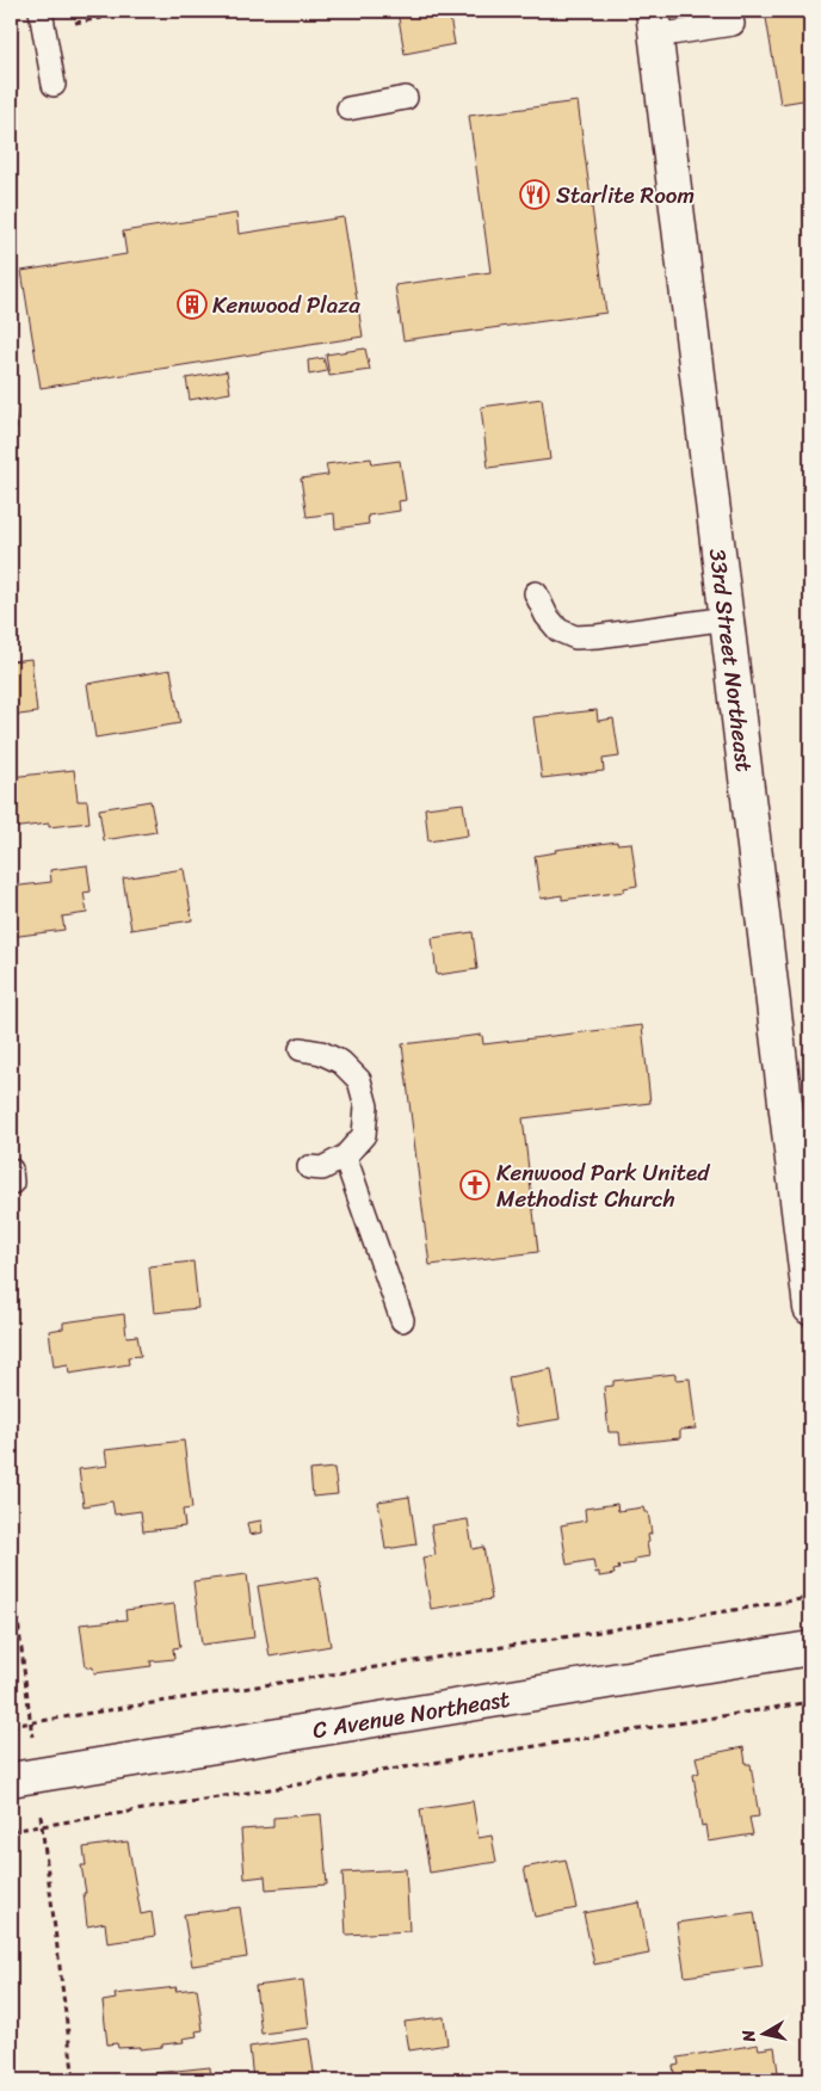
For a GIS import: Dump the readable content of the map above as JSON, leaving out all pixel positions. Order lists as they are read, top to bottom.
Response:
{
  "streets": {
    "street": ["33rd Street Northeast", "C Avenue Northeast"]
  },
  "places": {
    "restaurant": ["Starlite Room"],
    "building": ["Kenwood Plaza"],
    "church": ["Kenwood Park United Methodist Church"]
  },
  "north": "left"
}
